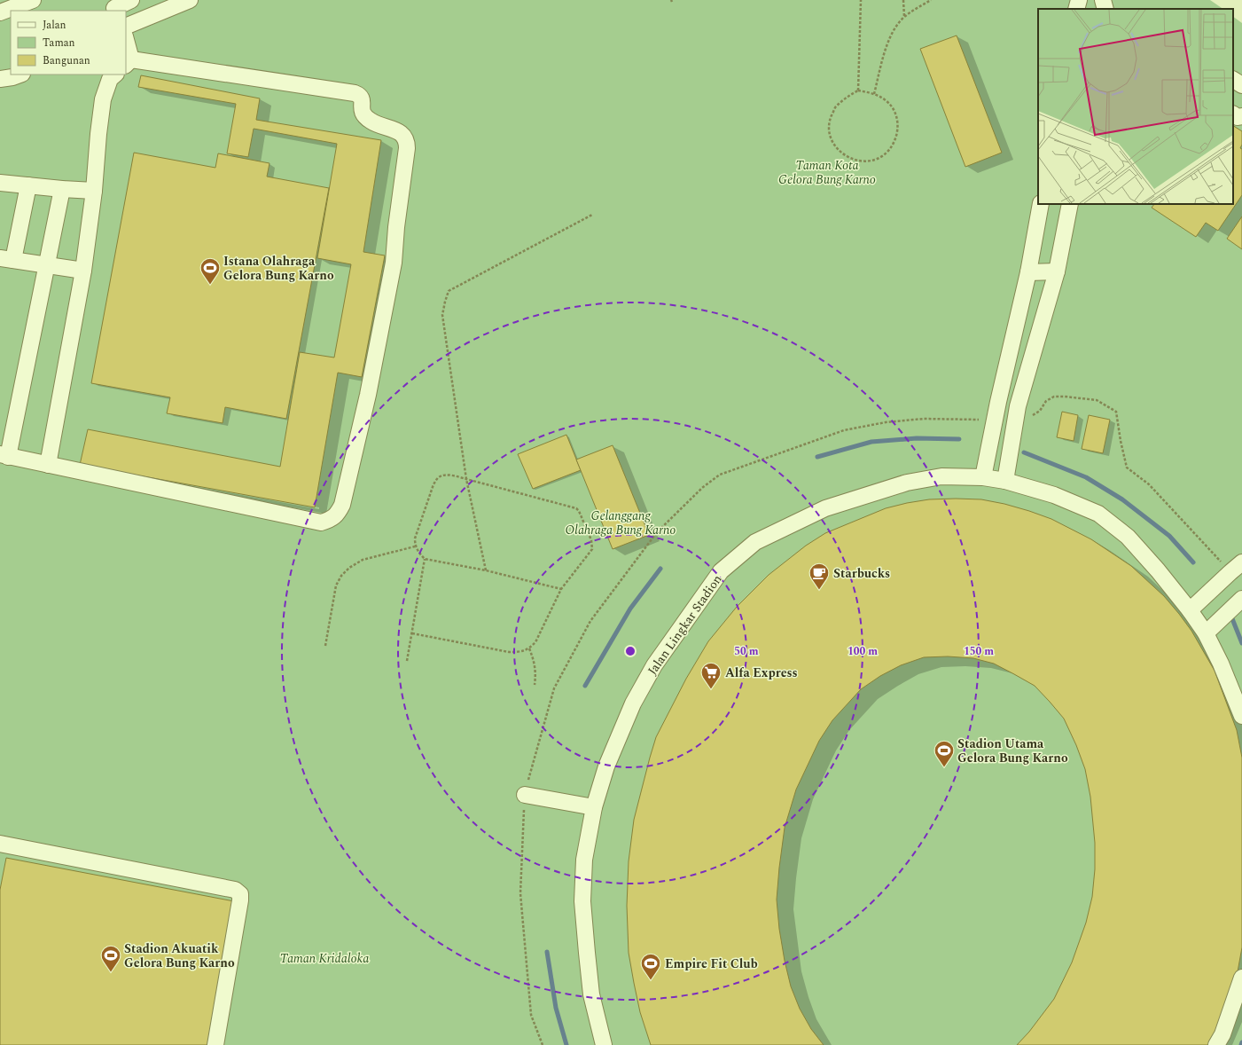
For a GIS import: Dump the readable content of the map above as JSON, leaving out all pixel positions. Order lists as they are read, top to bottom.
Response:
{
  "streets": {
    "lane": ["Jalan Lingkar Stadion"]
  },
  "parks": ["Taman Kota Gelora Bung Karno", "Gelanggang Olahraga Bung Karno", "Taman Kridaloka"],
  "places": {
    "sports": [
      "Istana Olahraga Gelora Bung Karno",
      "Stadion Utama Gelora Bung Karno",
      "Stadion Akuatik Gelora Bung Karno",
      "Empire Fit Club"
    ],
    "cafe": ["Starbucks"],
    "supermarket": ["Alfa Express"]
  },
  "legend": ["Jalan", "Taman", "Bangunan"],
  "rings": ["50 m", "100 m", "150 m"]
}
